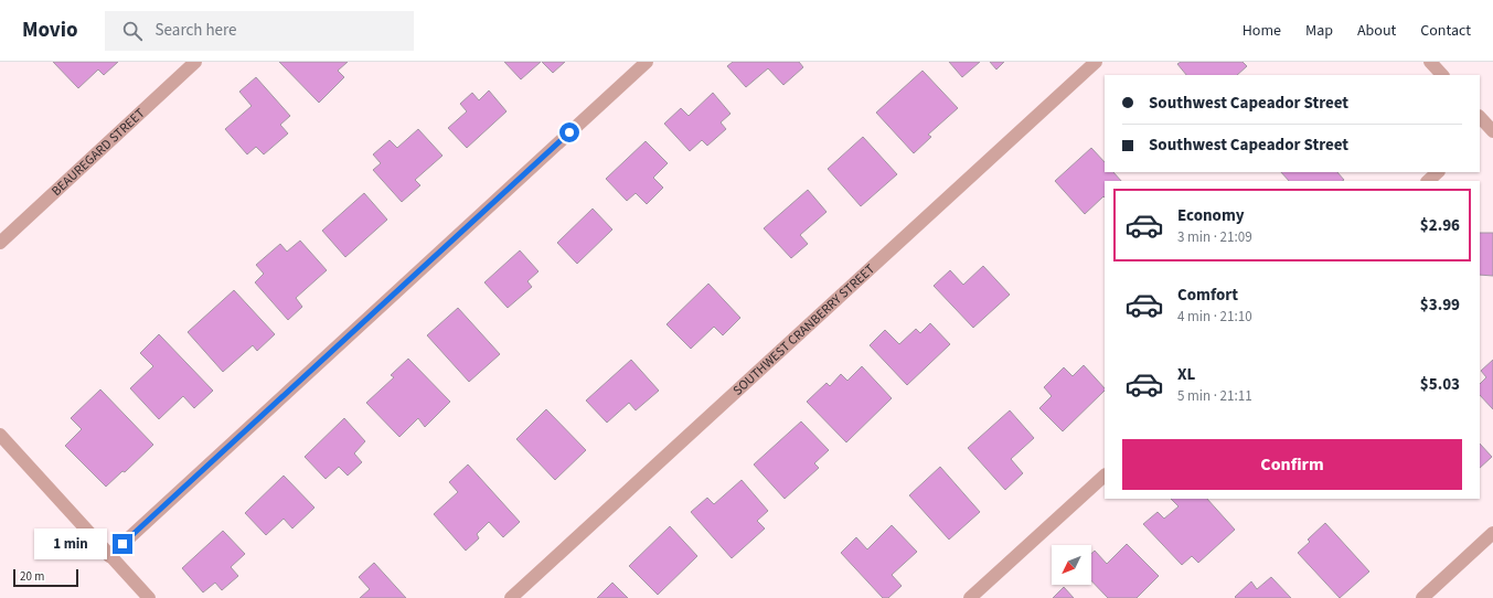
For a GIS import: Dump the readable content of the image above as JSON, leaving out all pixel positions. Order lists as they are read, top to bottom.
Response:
{
  "streets": {
    "street": ["BEAUREGARD STREET", "SOUTHWEST CRANBERRY STREET"]
  },
  "scale_bar": "20 m",
  "north": "bottom left",
  "page": {
    "header": "Movio",
    "search": "Search here",
    "nav": [
      "Home",
      "Map",
      "About",
      "Contact"
    ],
    "banner": ["Southwest Capeador Street", "Southwest Capeador Street"],
    "list": [
      {
        "name": "Economy",
        "note": "3 min · 21:09",
        "value": "$2.96"
      },
      {
        "name": "Comfort",
        "note": "4 min · 21:10",
        "value": "$3.99"
      },
      {
        "name": "XL",
        "note": "5 min · 21:11",
        "value": "$5.03"
      }
    ],
    "buttons": "Confirm",
    "bubble": "1 min",
    "scale": "20 m"
  }
}
